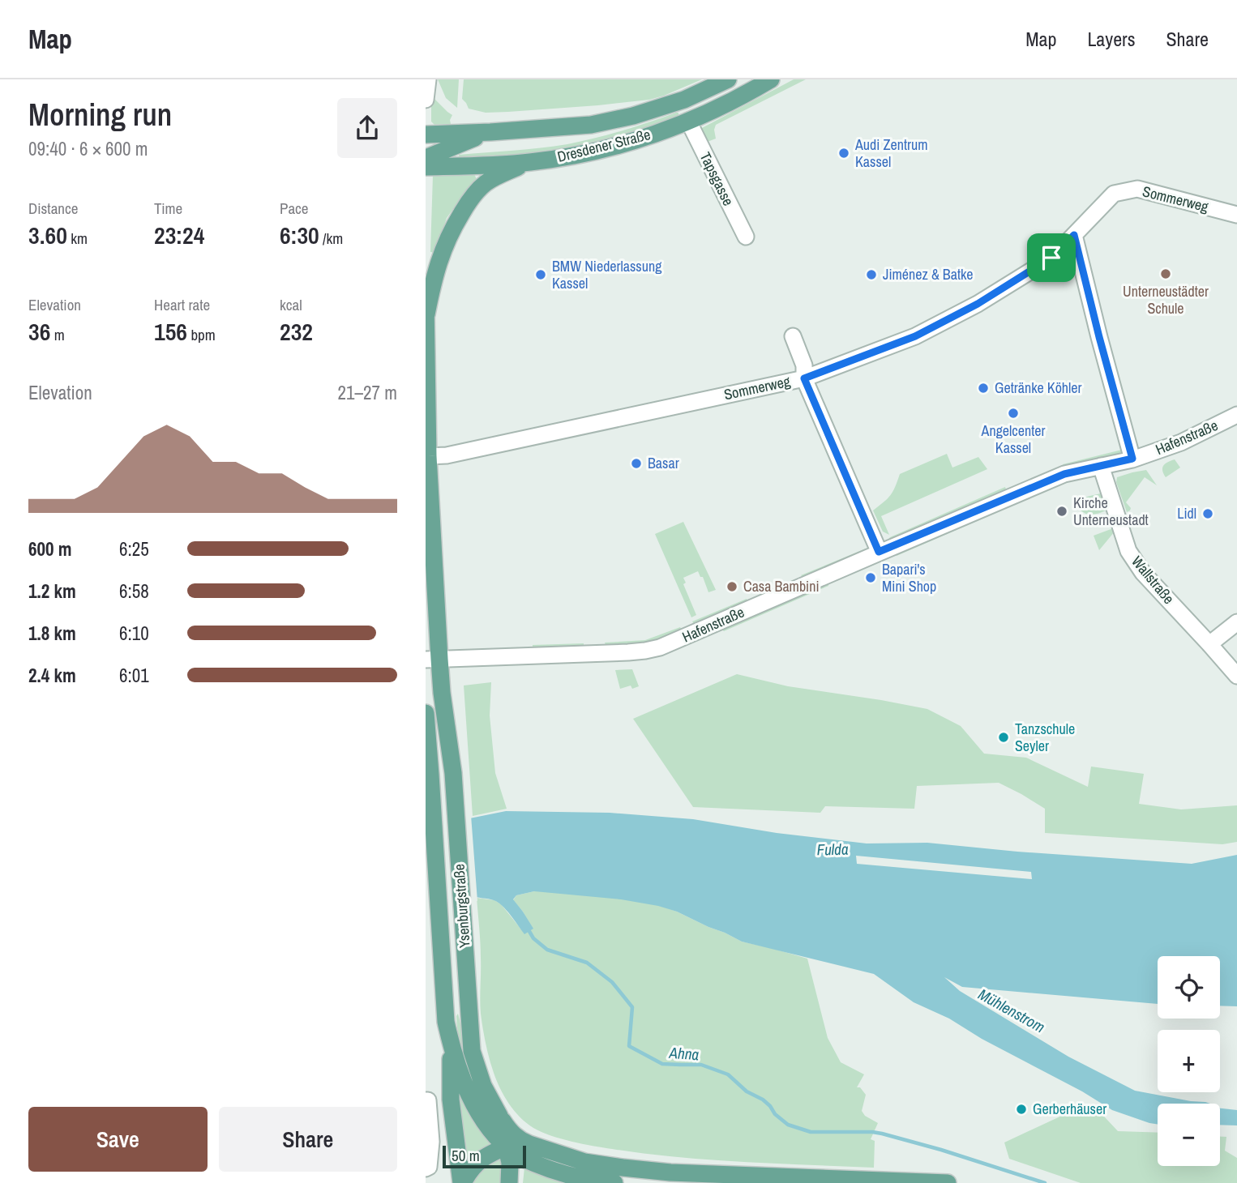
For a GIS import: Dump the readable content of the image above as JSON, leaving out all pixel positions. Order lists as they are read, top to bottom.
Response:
{
  "streets": {
    "main road": ["Dresdener Straße", "Ysenburgstraße"],
    "street": [
      "Tapsgasse",
      "Sommerweg",
      "Hafenstraße",
      "Wallstraße"
    ]
  },
  "crossings": [
    ["Dresdener Straße", "Tapsgasse"],
    ["Dresdener Straße", "Ysenburgstraße"],
    ["Sommerweg", "Ysenburgstraße"],
    ["Hafenstraße", "Wallstraße"],
    ["Hafenstraße", "Ysenburgstraße"]
  ],
  "water": ["Fulda", "Mühlenstrom", "Ahna"],
  "places": [
    "Audi Zentrum Kassel",
    "Unterneustädter Schule",
    "BMW Niederlassung Kassel",
    "Jiménez & Batke",
    "Getränke Köhler",
    "Angelcenter Kassel",
    "Basar",
    "Kirche Unterneustadt",
    "Lidl",
    "Bapari's Mini Shop",
    "Casa Bambini",
    "Tanzschule Seyler",
    "Gerberhäuser"
  ],
  "scale_bar": "50 m",
  "page": {
    "header": "Map",
    "nav": ["Map", "Layers", "Share"],
    "heading": ["Morning run", "09:40 · 6 × 600 m"],
    "stats": [
      ["Distance", "3.60 km"],
      ["Time", "23:24"],
      ["Pace", "6:30 /km"],
      ["Elevation", "36 m"],
      ["Heart rate", "156 bpm"],
      ["kcal", "232"]
    ],
    "chart": ["Elevation", "21–27 m"],
    "list": [
      {
        "name": "600 m",
        "note": "6:25"
      },
      {
        "name": "1.2 km",
        "note": "6:58"
      },
      {
        "name": "1.8 km",
        "note": "6:10"
      },
      {
        "name": "2.4 km",
        "note": "6:01"
      }
    ],
    "map_buttons": ["+", "−"],
    "buttons": ["Save", "Share"],
    "scale": "50 m"
  }
}
